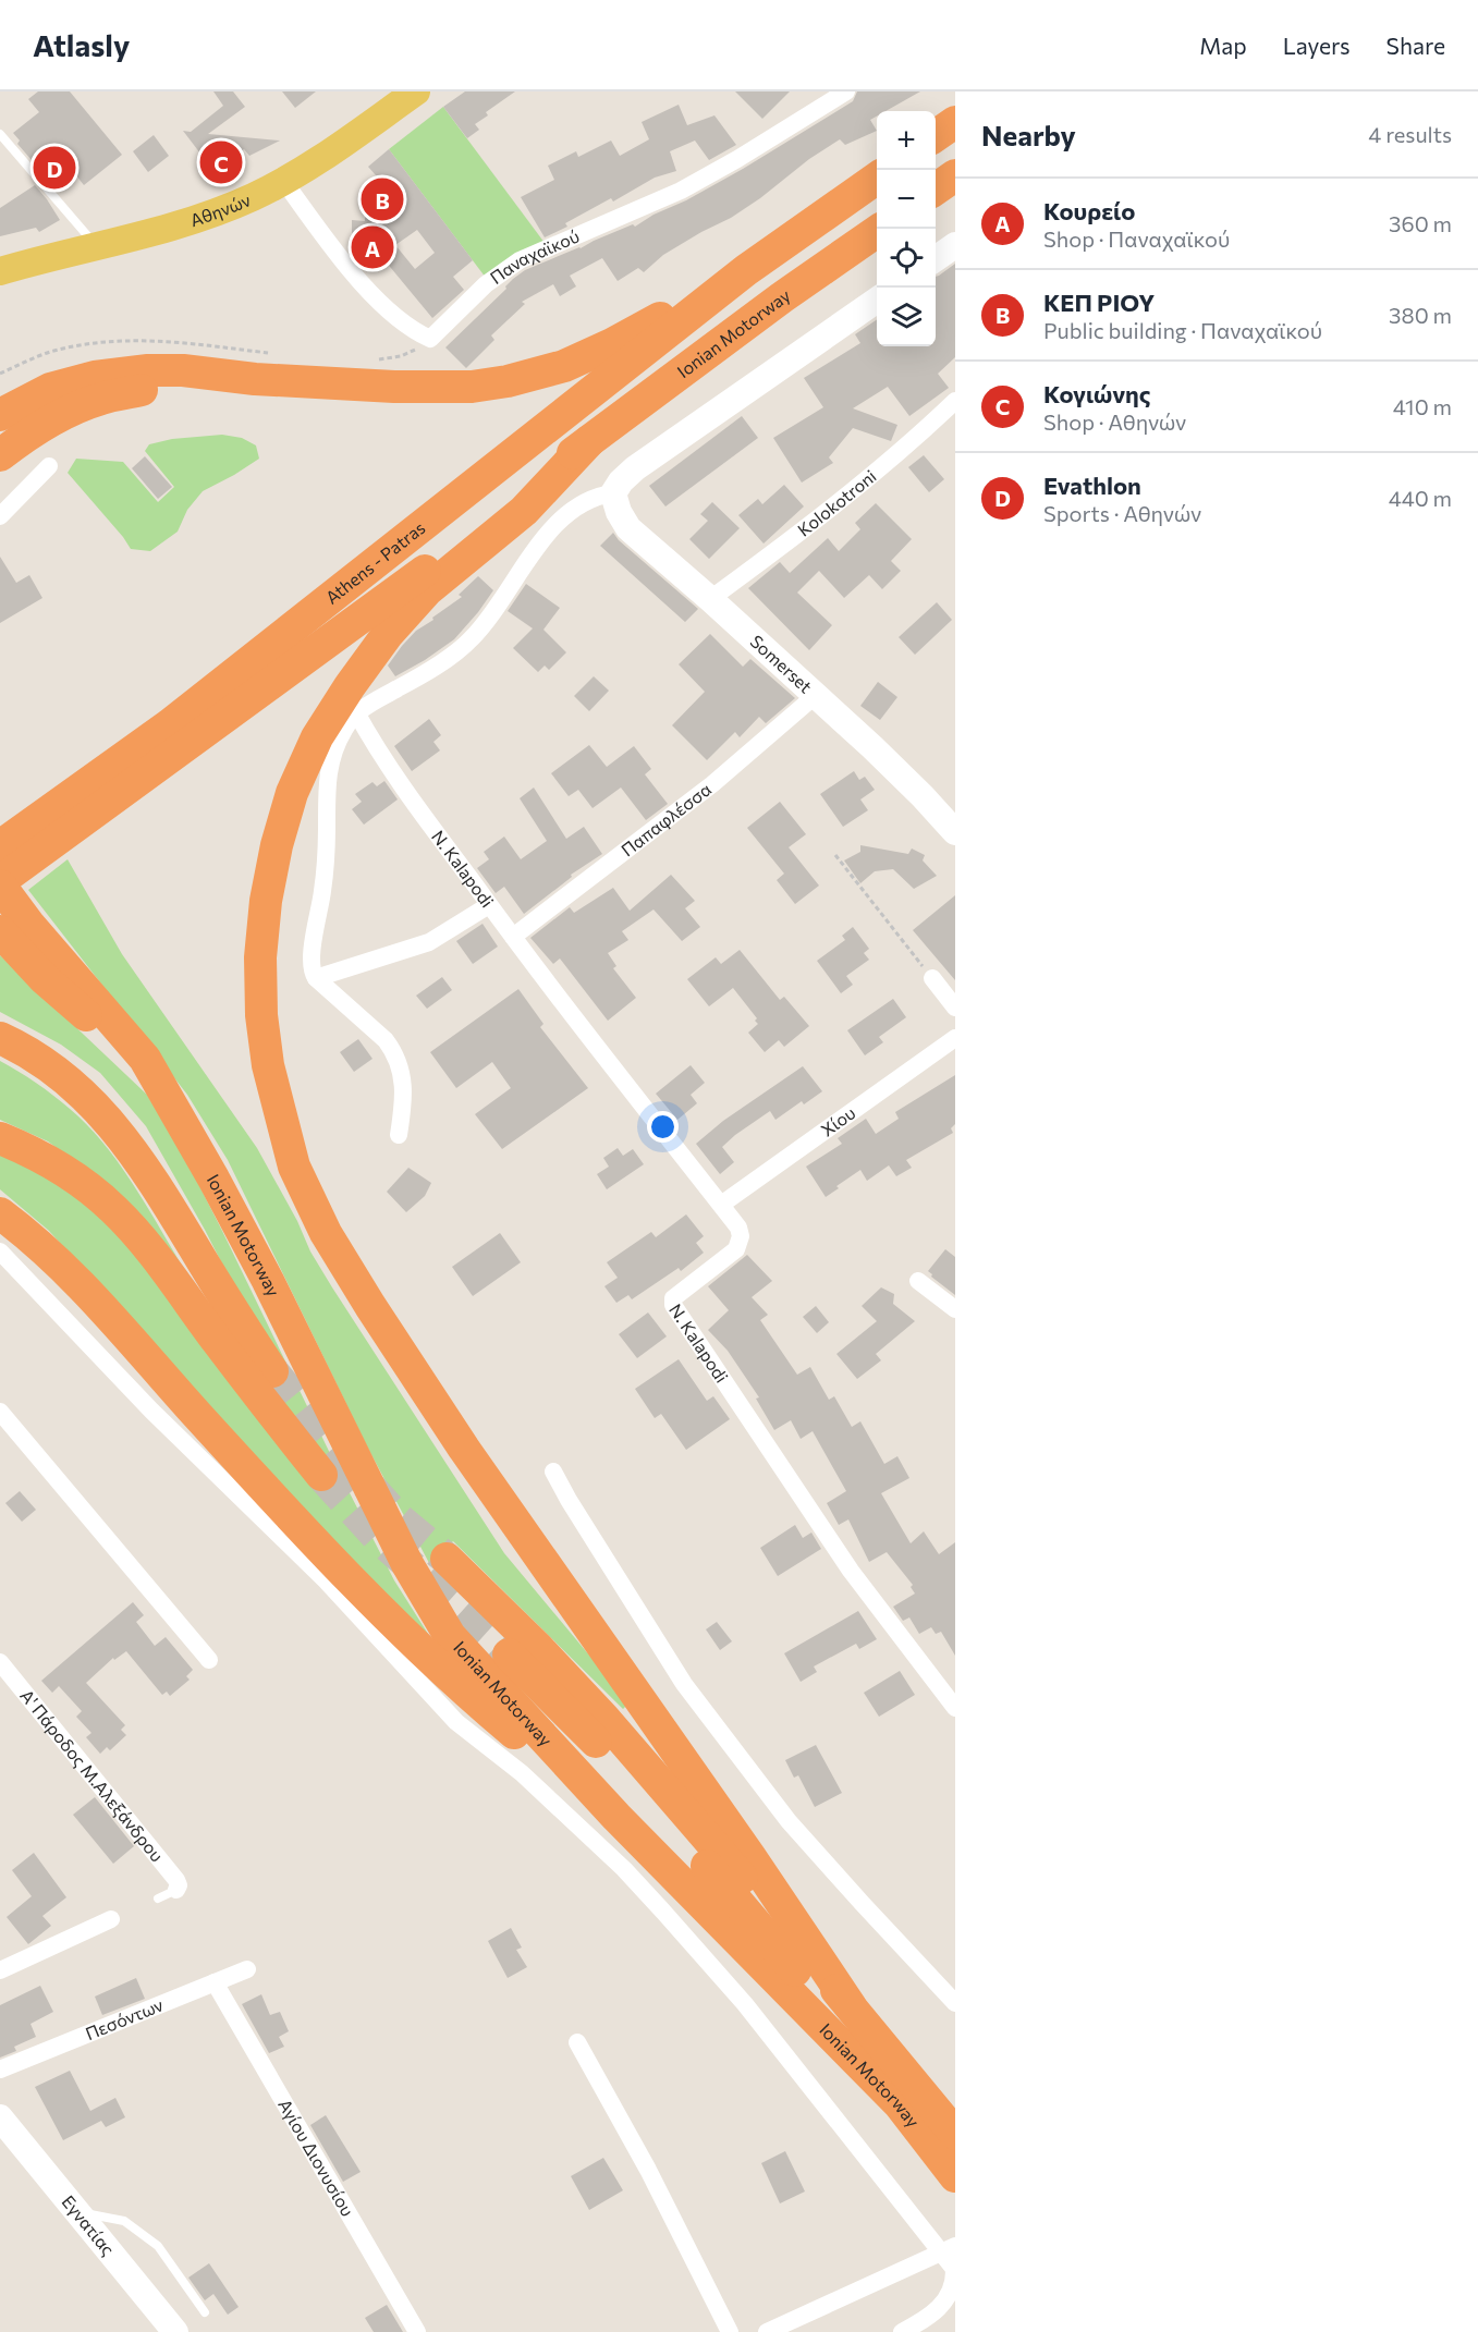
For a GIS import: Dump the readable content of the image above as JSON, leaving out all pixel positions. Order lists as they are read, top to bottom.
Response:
{
  "streets": {
    "highway": ["Ionian Motorway", "Athens - Patras"],
    "main road": ["Αθηνών"],
    "street": [
      "Παναχαϊκού",
      "Kolokotroni",
      "Somerset",
      "Παπαφλέσσα",
      "N. Kalapodi",
      "Χίου",
      "Α' Πάροδος Μ.Αλεξάνδρου",
      "Πεσόντων",
      "Αγίου Διονυσίου",
      "Εγνατίας"
    ]
  },
  "crossings": [
    ["Αθηνών", "Παναχαϊκού"],
    ["Ionian Motorway", "Athens - Patras"],
    ["Kolokotroni", "Somerset"],
    ["Somerset", "Παπαφλέσσα"],
    ["Παπαφλέσσα", "N. Kalapodi"],
    ["N. Kalapodi", "Χίου"],
    ["Πεσόντων", "Αγίου Διονυσίου"]
  ],
  "page": {
    "header": "Atlasly",
    "nav": ["Map", "Layers", "Share"],
    "heading": ["Nearby", "4 results"],
    "map_buttons": ["+", "−"],
    "pins": [
      "C",
      "D",
      "B",
      "A"
    ],
    "list": [
      {
        "mark": "A",
        "name": "Κουρείο",
        "note": "Shop · Παναχαϊκού",
        "value": "360 m"
      },
      {
        "mark": "B",
        "name": "ΚΕΠ ΡΙΟΥ",
        "note": "Public building · Παναχαϊκού",
        "value": "380 m"
      },
      {
        "mark": "C",
        "name": "Κογιώνης",
        "note": "Shop · Αθηνών",
        "value": "410 m"
      },
      {
        "mark": "D",
        "name": "Evathlon",
        "note": "Sports · Αθηνών",
        "value": "440 m"
      }
    ]
  }
}
